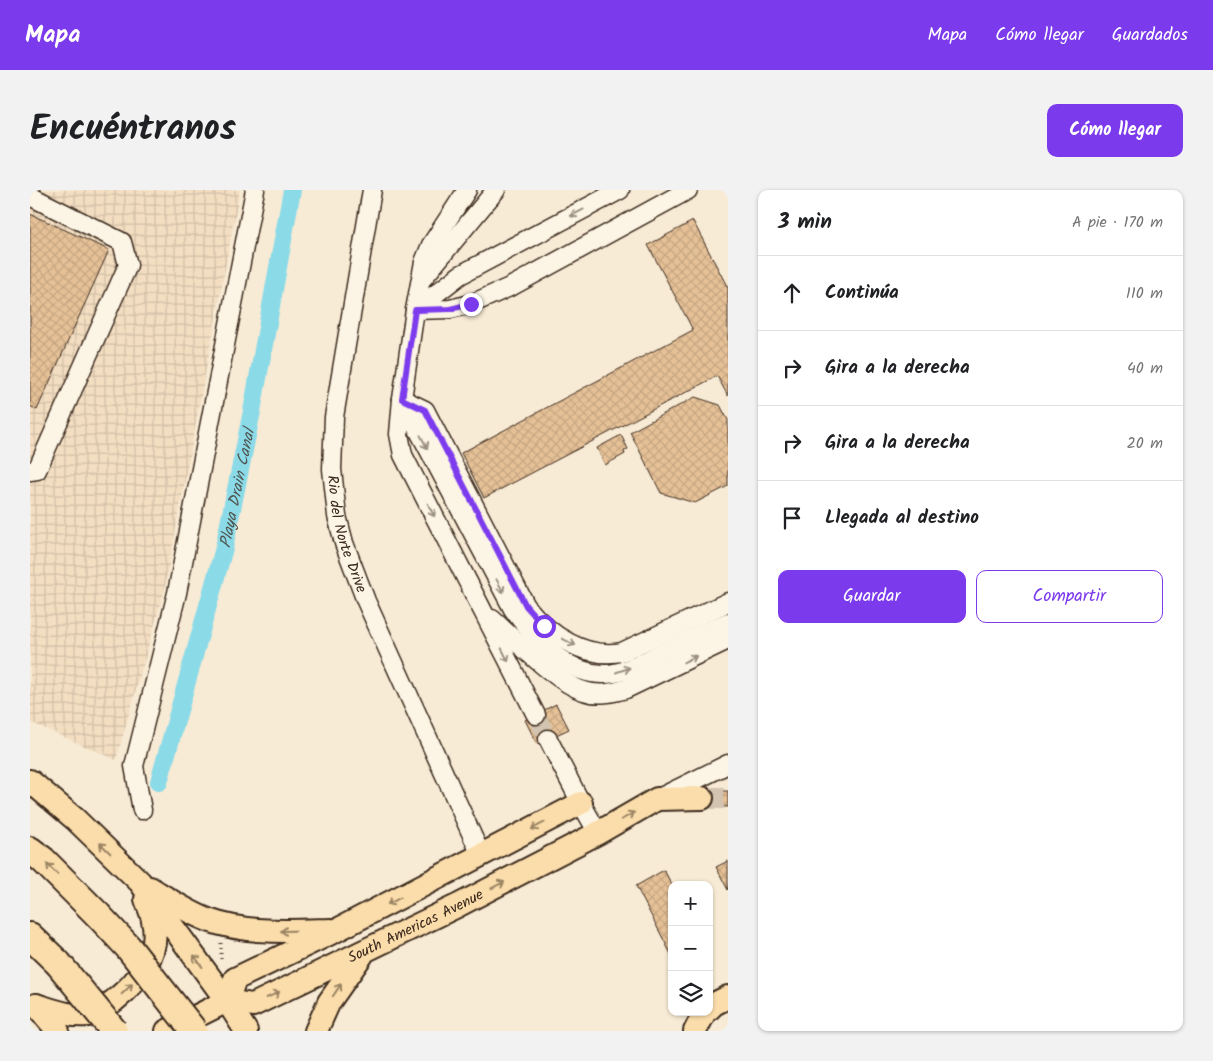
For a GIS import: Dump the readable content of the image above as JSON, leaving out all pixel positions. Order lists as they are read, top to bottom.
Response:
{
  "streets": {
    "main road": ["South Americas Avenue"],
    "street": ["Rio del Norte Drive"]
  },
  "crossings": [
    ["Rio del Norte Drive", "South Americas Avenue"]
  ],
  "water": ["Playa Drain Canal"],
  "page": {
    "header": "Mapa",
    "nav": ["Mapa", "Cómo llegar", "Guardados"],
    "title": "Encuéntranos",
    "buttons": [
      "Cómo llegar",
      ["Guardar", "Compartir"]
    ],
    "heading": ["3 min", "A pie · 170 m"],
    "list": [
      ["Continúa", "110 m"],
      ["Gira a la derecha", "40 m"],
      ["Gira a la derecha", "20 m"],
      "Llegada al destino"
    ],
    "map_buttons": ["+", "−"]
  }
}
